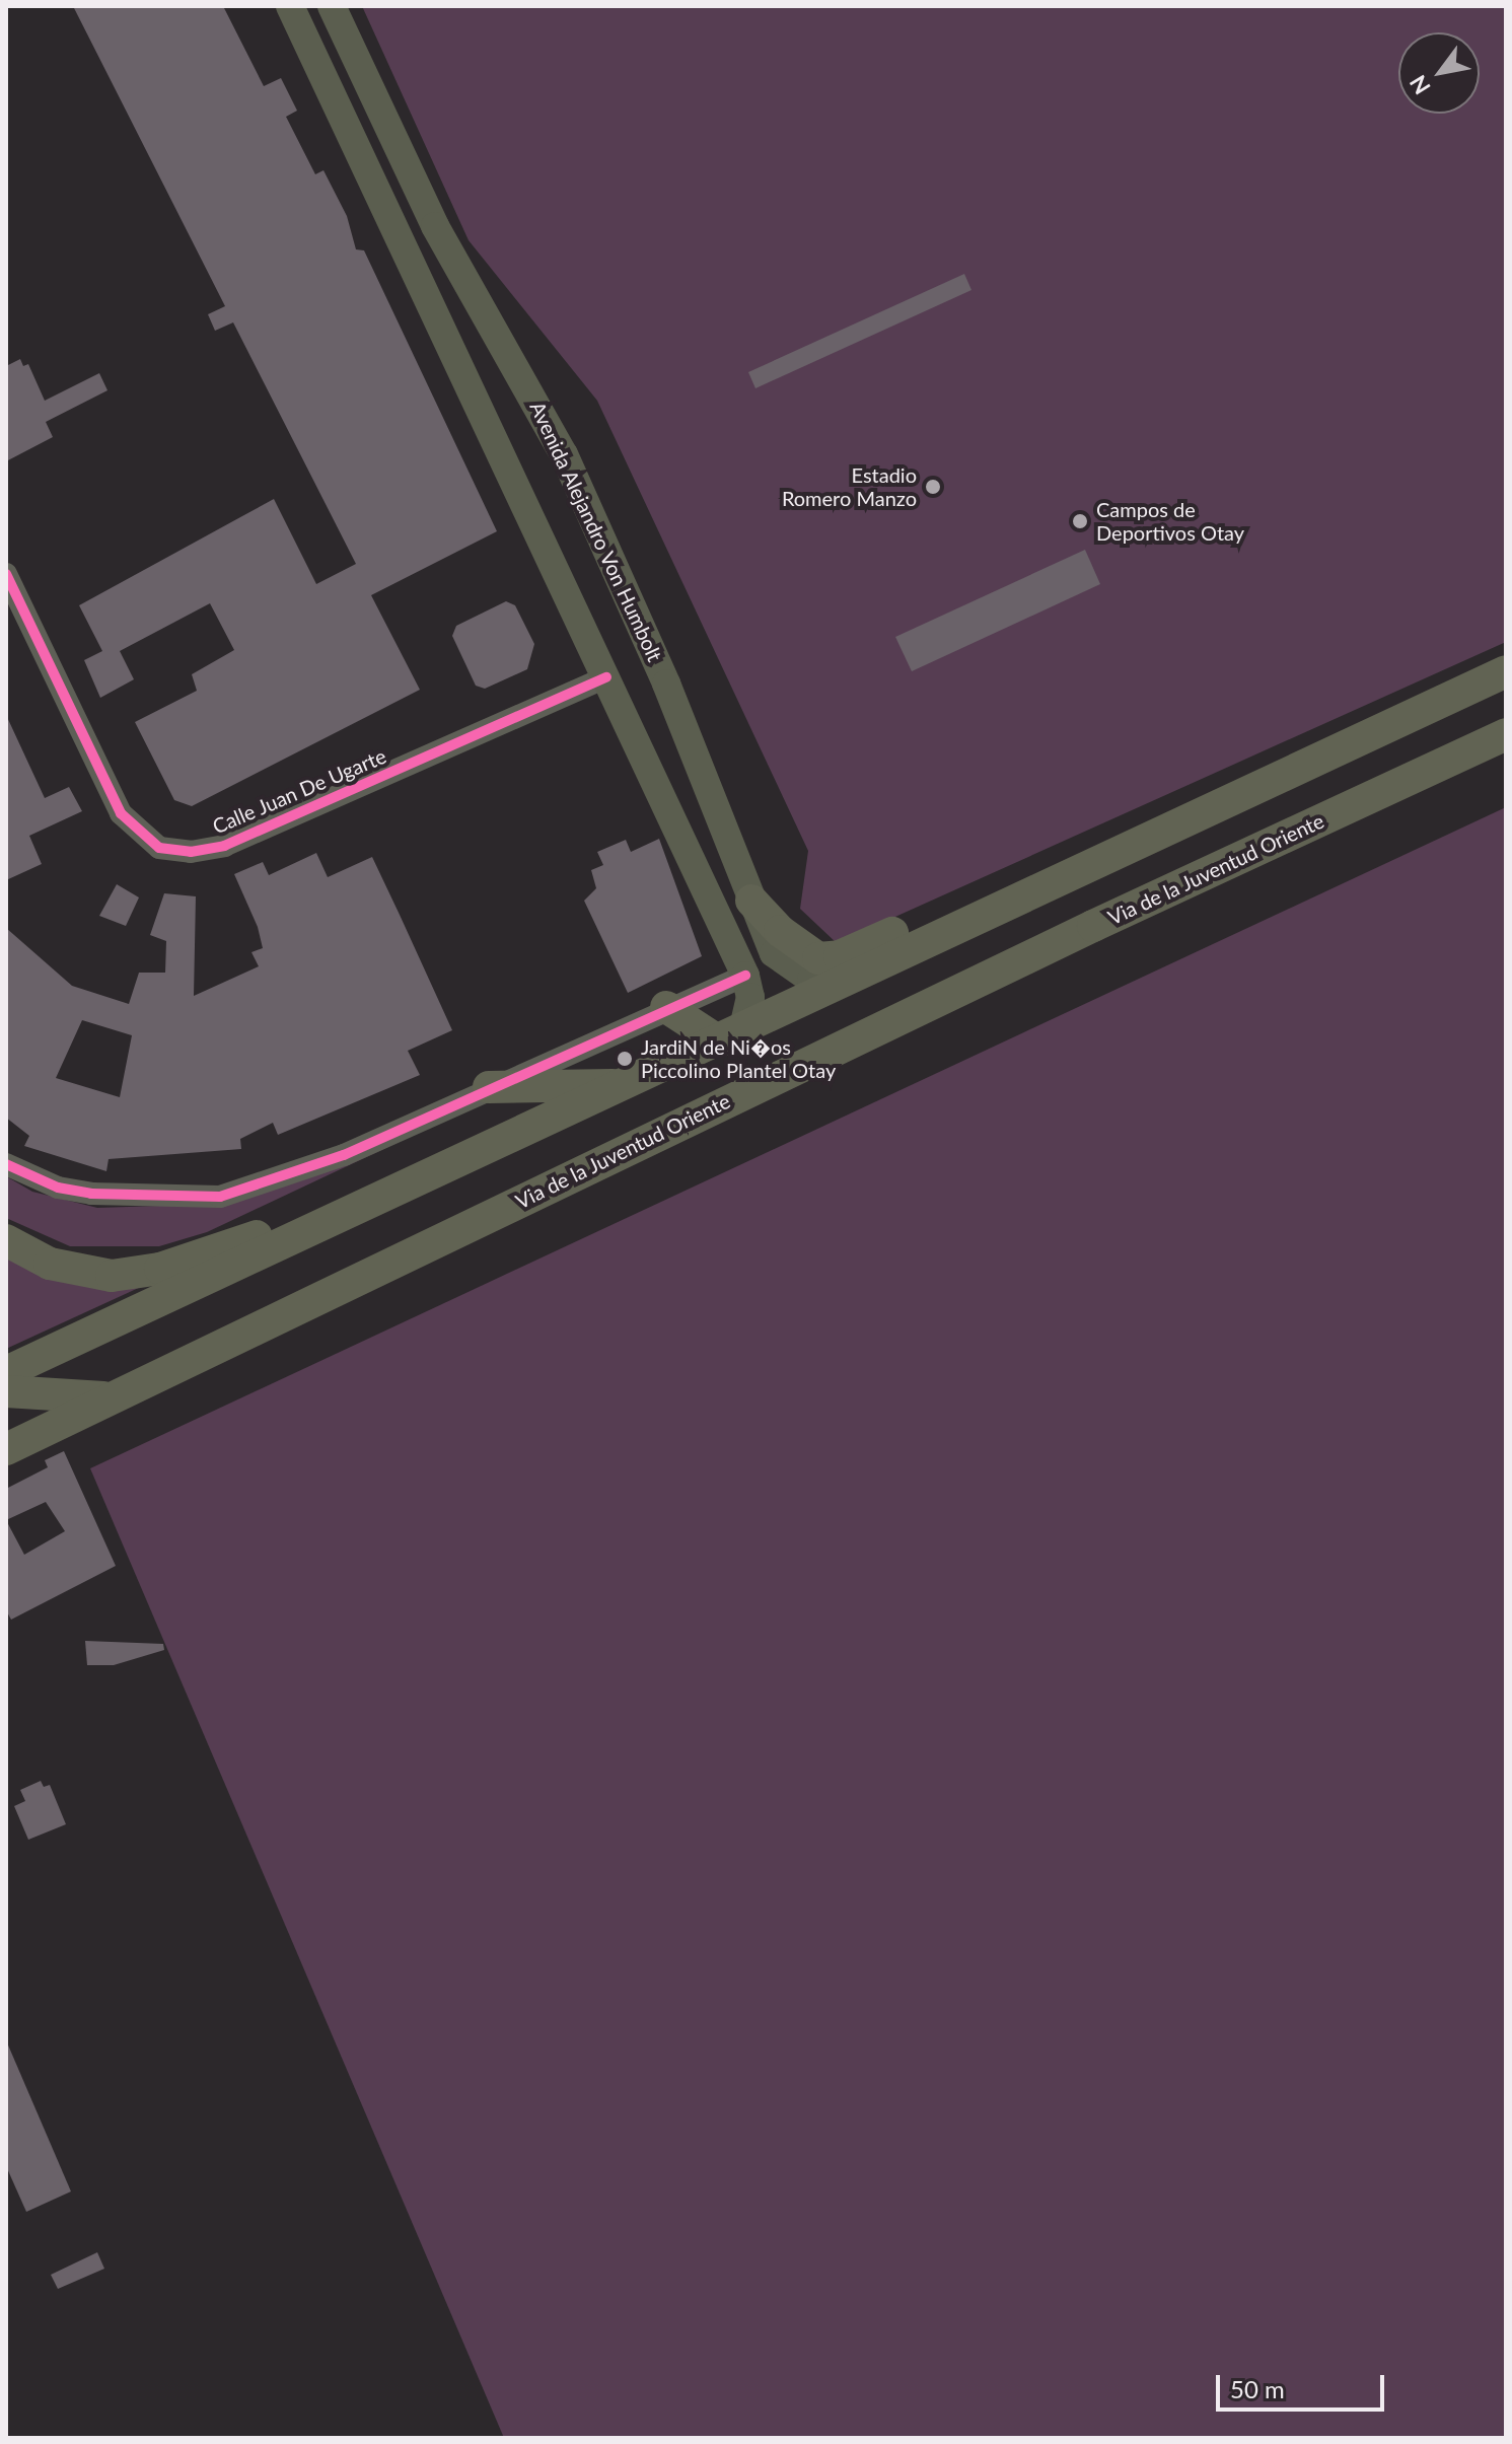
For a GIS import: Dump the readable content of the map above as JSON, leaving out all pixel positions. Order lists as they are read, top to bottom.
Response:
{
  "streets": {
    "highway": ["Via de la Juventud Oriente"],
    "main road": ["Avenida Alejandro Von Humbolt"],
    "street": ["Calle Juan De Ugarte"]
  },
  "places": ["Estadio Romero Manzo", "Campos de Deportivos Otay", "JardiN de Ni�os Piccolino Plantel Otay"],
  "scale_bar": "50 m",
  "north": "bottom left"
}
